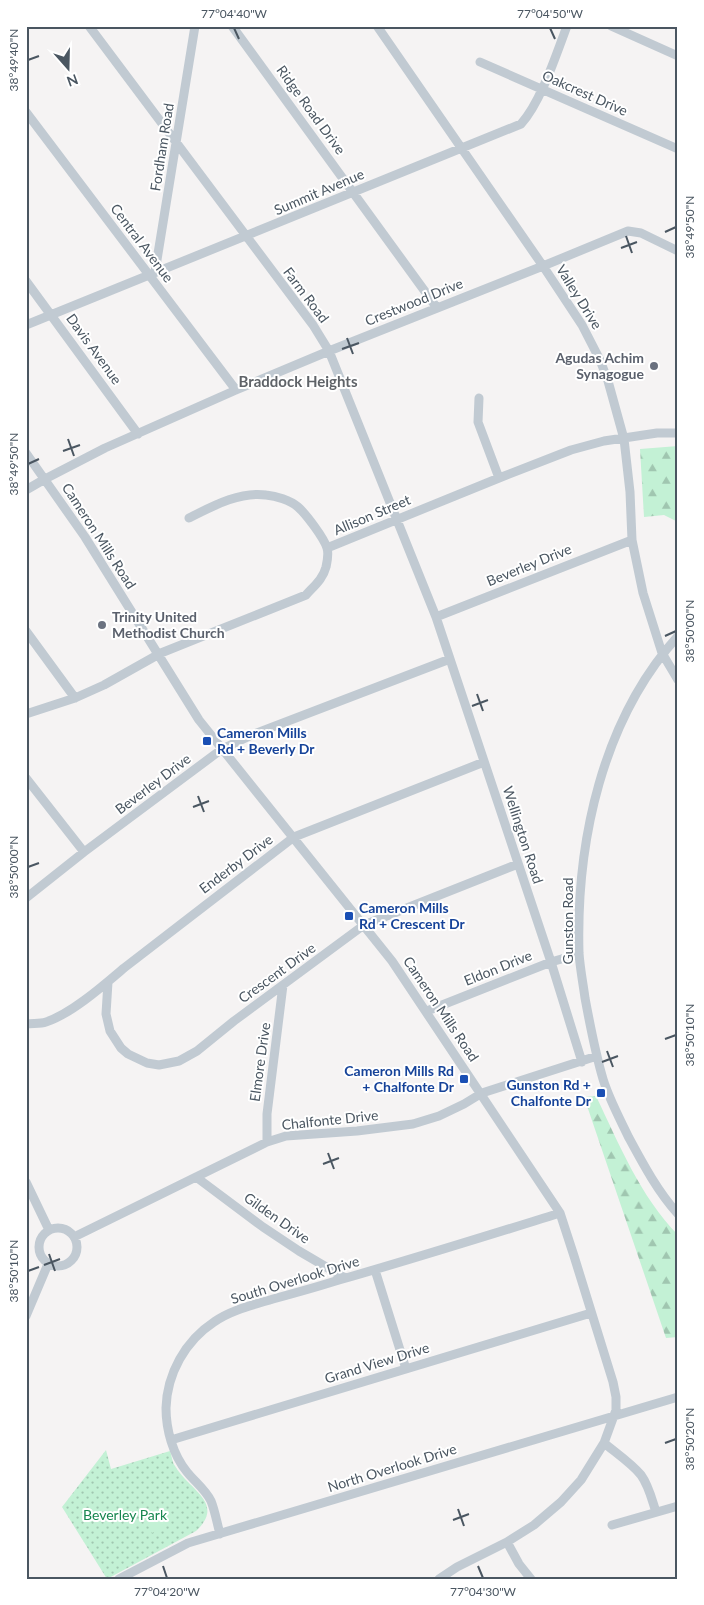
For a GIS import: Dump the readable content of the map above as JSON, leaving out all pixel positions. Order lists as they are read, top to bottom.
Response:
{
  "streets": {
    "street": [
      "Oakcrest Drive",
      "Ridge Road Drive",
      "Fordham Road",
      "Summit Avenue",
      "Central Avenue",
      "Farm Road",
      "Valley Drive",
      "Crestwood Drive",
      "Davis Avenue",
      "Allison Street",
      "Cameron Mills Road",
      "Beverley Drive",
      "Wellington Road",
      "Enderby Drive",
      "Gunston Road",
      "Eldon Drive",
      "Crescent Drive",
      "Elmore Drive",
      "Chalfonte Drive",
      "Gilden Drive",
      "South Overlook Drive",
      "Grand View Drive",
      "North Overlook Drive"
    ]
  },
  "crossings": [
    ["Oakcrest Drive", "Summit Avenue"],
    ["Ridge Road Drive", "Summit Avenue"],
    ["Ridge Road Drive", "Crestwood Drive"],
    ["Fordham Road", "Summit Avenue"],
    ["Fordham Road", "Central Avenue"],
    ["Fordham Road", "Farm Road"],
    ["Summit Avenue", "Central Avenue"],
    ["Summit Avenue", "Farm Road"],
    ["Summit Avenue", "Valley Drive"],
    ["Summit Avenue", "Davis Avenue"],
    ["Central Avenue", "Crestwood Drive"],
    ["Farm Road", "Crestwood Drive"],
    ["Farm Road", "Allison Street"],
    ["Farm Road", "Beverley Drive"],
    ["Farm Road", "Wellington Road"],
    ["Valley Drive", "Crestwood Drive"],
    ["Valley Drive", "Allison Street"],
    ["Valley Drive", "Beverley Drive"],
    ["Valley Drive", "Gunston Road"],
    ["Crestwood Drive", "Davis Avenue"],
    ["Crestwood Drive", "Cameron Mills Road"],
    ["Allison Street", "Cameron Mills Road"],
    ["Cameron Mills Road", "Beverley Drive"],
    ["Cameron Mills Road", "Enderby Drive"],
    ["Cameron Mills Road", "Eldon Drive"],
    ["Cameron Mills Road", "Crescent Drive"],
    ["Cameron Mills Road", "Chalfonte Drive"],
    ["Cameron Mills Road", "South Overlook Drive"],
    ["Cameron Mills Road", "Grand View Drive"],
    ["Cameron Mills Road", "North Overlook Drive"],
    ["Beverley Drive", "Wellington Road"],
    ["Wellington Road", "Enderby Drive"],
    ["Wellington Road", "Eldon Drive"],
    ["Wellington Road", "Crescent Drive"],
    ["Wellington Road", "Chalfonte Drive"],
    ["Enderby Drive", "Crescent Drive"],
    ["Gunston Road", "Eldon Drive"],
    ["Gunston Road", "Chalfonte Drive"],
    ["Crescent Drive", "Elmore Drive"],
    ["Elmore Drive", "Chalfonte Drive"],
    ["Chalfonte Drive", "Gilden Drive"],
    ["Gilden Drive", "South Overlook Drive"],
    ["South Overlook Drive", "Grand View Drive"],
    ["South Overlook Drive", "North Overlook Drive"]
  ],
  "districts": ["Braddock Heights"],
  "parks": ["Beverley Park"],
  "places": {
    "other": ["Agudas Achim Synagogue", "Trinity United Methodist Church"],
    "transit": [
      "Cameron Mills Rd + Beverly Dr",
      "Cameron Mills Rd + Crescent Dr",
      "Cameron Mills Rd + Chalfonte Dr",
      "Gunston Rd + Chalfonte Dr"
    ]
  },
  "north": "bottom",
  "coordinates": [
    "77°04'40\"W",
    "77°04'50\"W",
    "38°49'40\"N",
    "38°49'50\"N",
    "38°50'00\"N",
    "38°50'10\"N",
    "38°50'20\"N",
    "77°04'20\"W",
    "77°04'30\"W"
  ]
}
